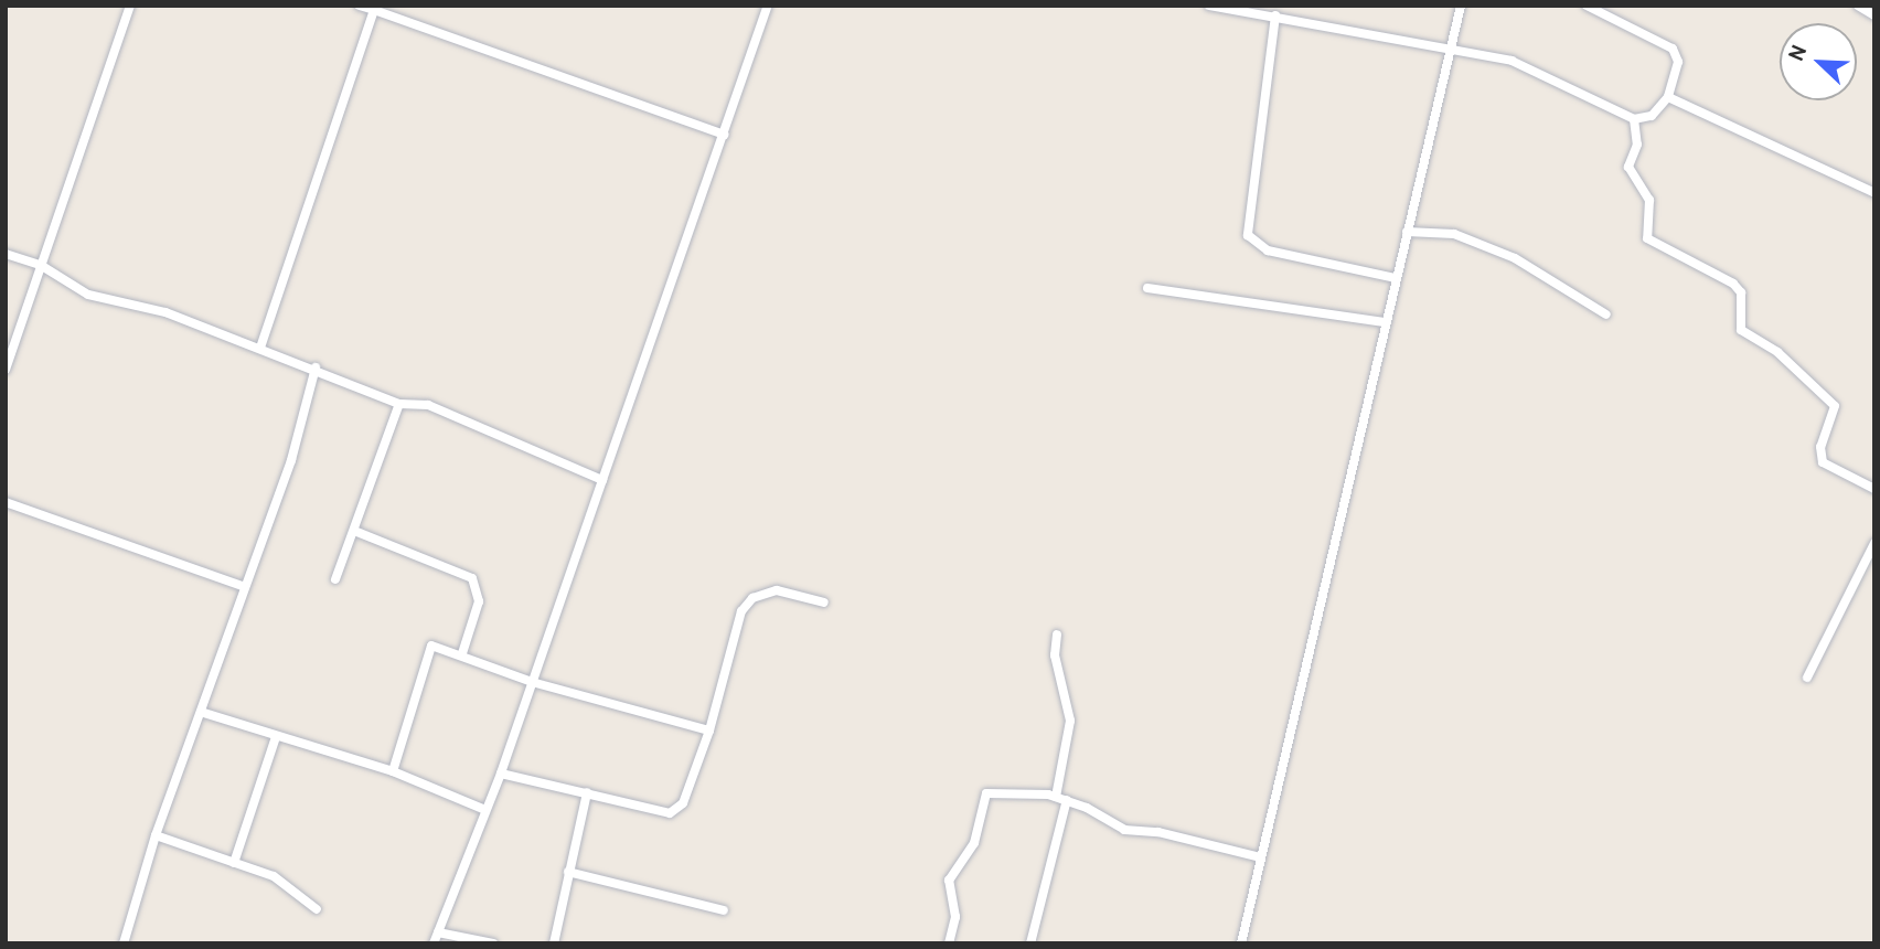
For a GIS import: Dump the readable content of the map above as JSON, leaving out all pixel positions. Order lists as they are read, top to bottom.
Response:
{
  "north": "top left"
}
